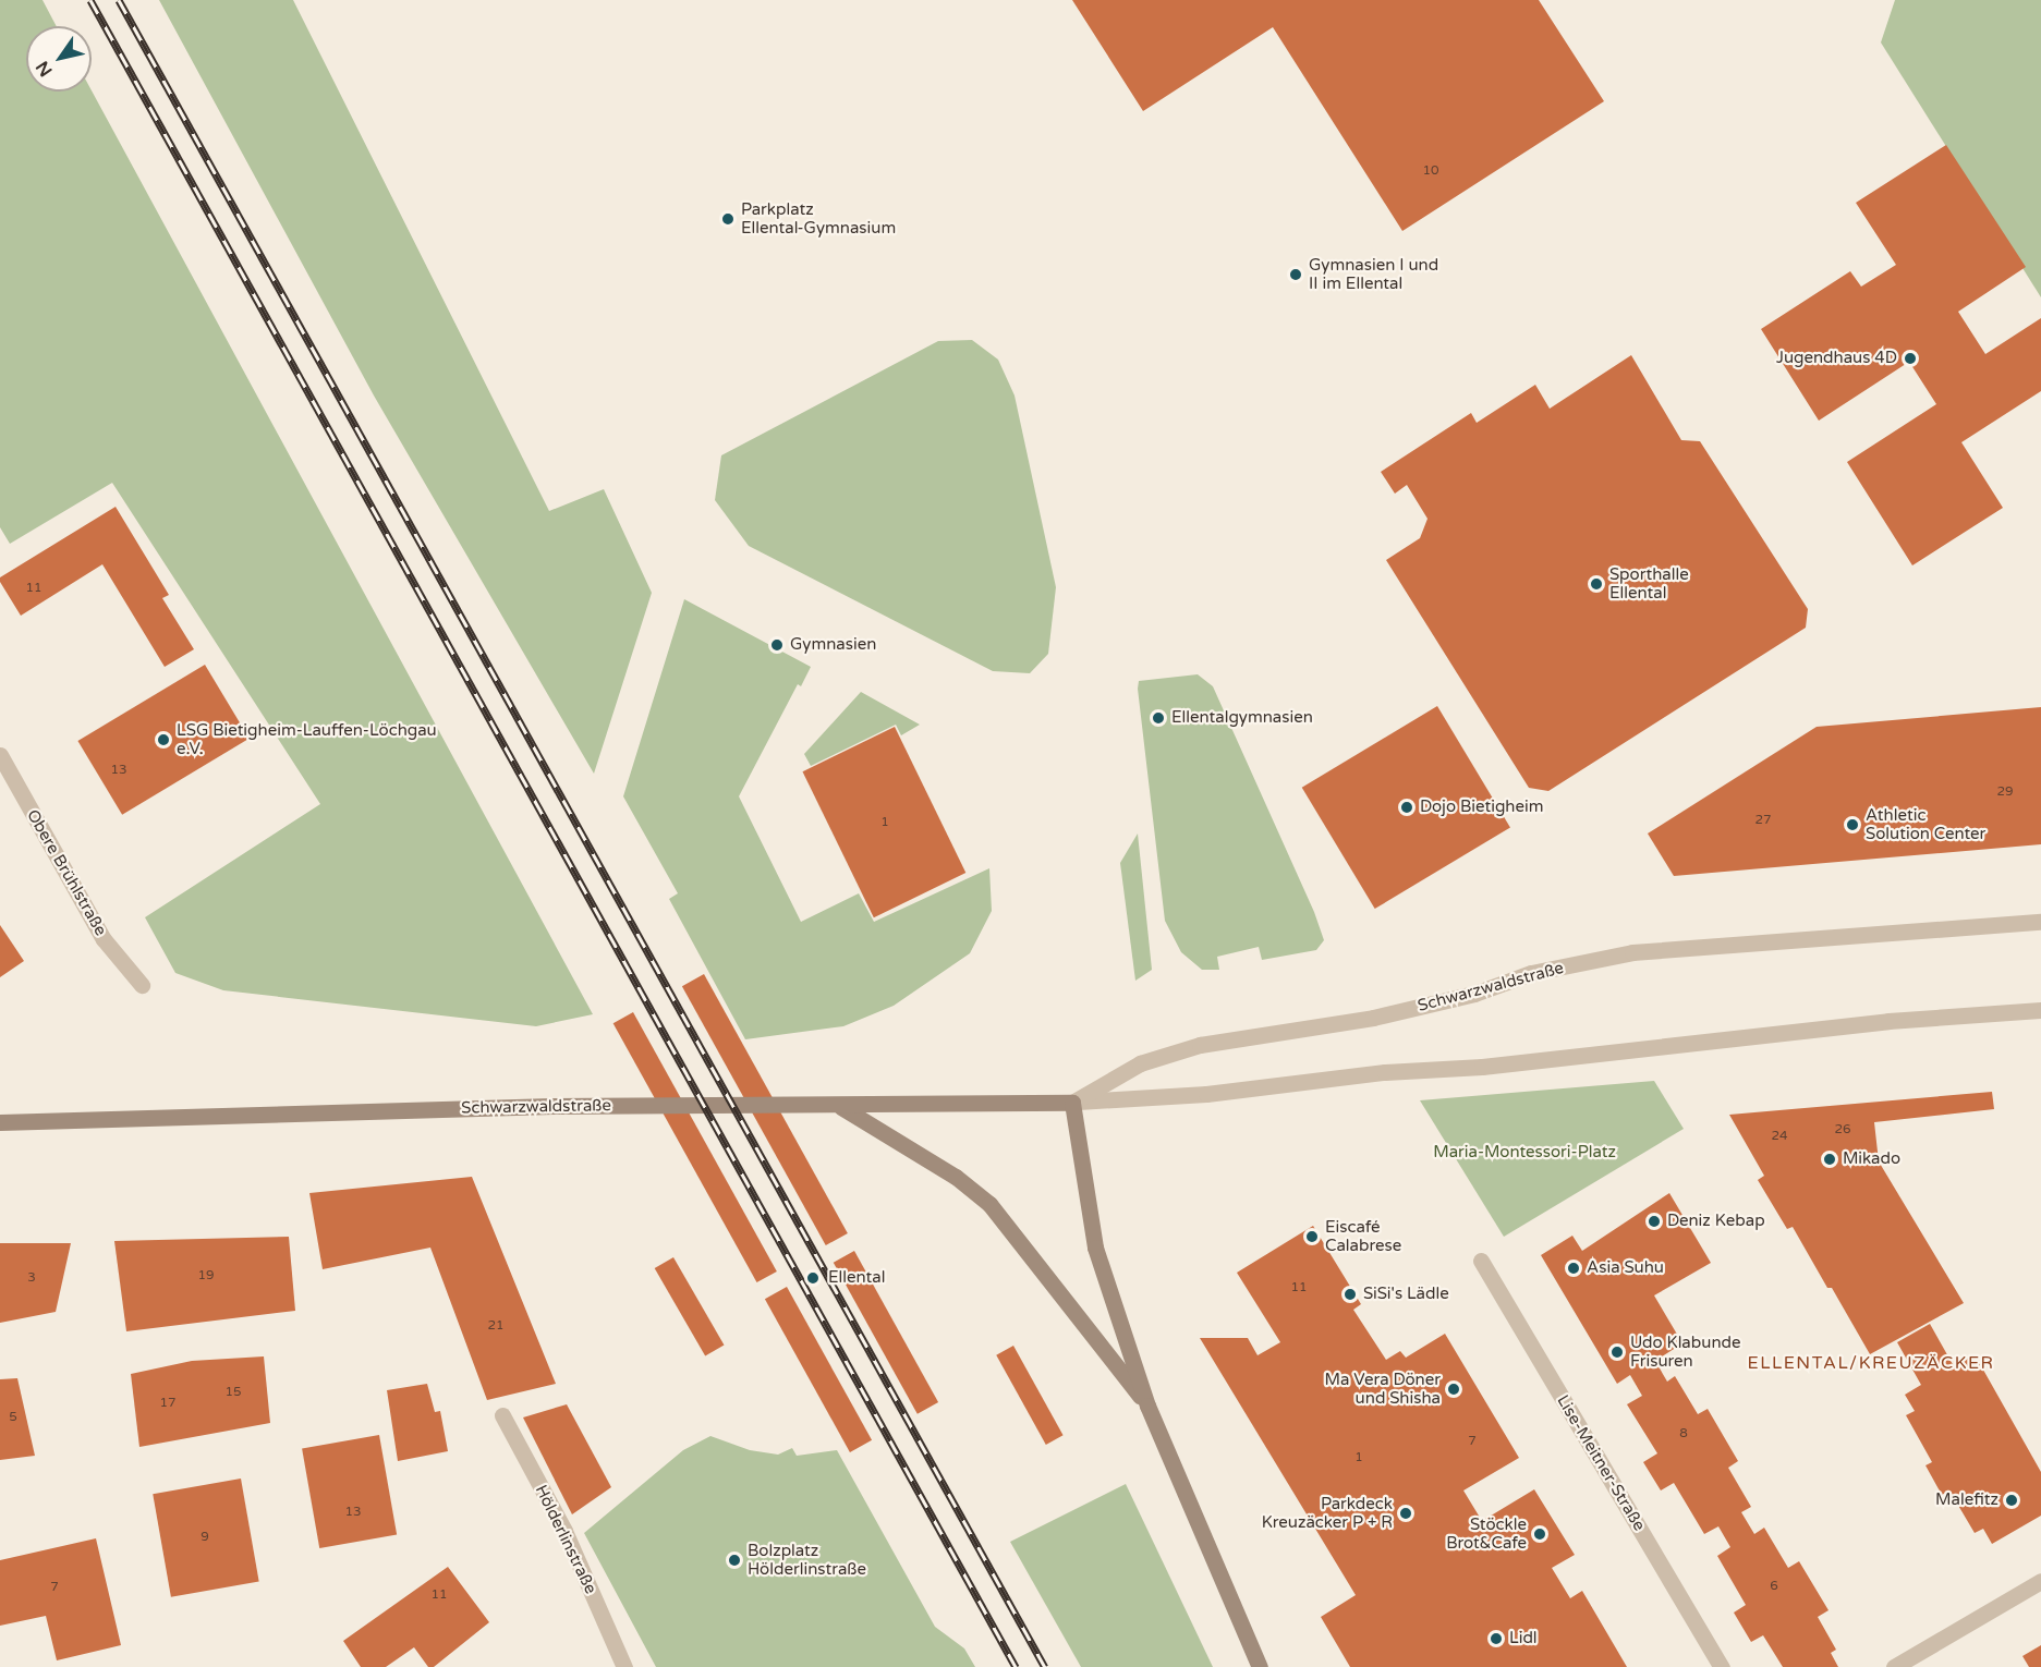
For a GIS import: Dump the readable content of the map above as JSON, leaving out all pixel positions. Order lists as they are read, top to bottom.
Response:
{
  "streets": {
    "main road": ["Schwarzwaldstraße"],
    "street": ["Obere Brühlstraße", "Lise-Meitner-Straße", "Hölderlinstraße"]
  },
  "districts": ["ELLENTAL/KREUZÄCKER"],
  "parks": ["Maria-Montessori-Platz"],
  "places": [
    "Parkplatz Ellental-Gymnasium",
    "Gymnasien I und II im Ellental",
    "Jugendhaus 4D",
    "Sporthalle Ellental",
    "Gymnasien",
    "Ellentalgymnasien",
    "LSG Bietigheim-Lauffen-Löchgau e.V.",
    "Dojo Bietigheim",
    "Athletic Solution Center",
    "Mikado",
    "Deniz Kebap",
    "Eiscafé Calabrese",
    "Asia Suhu",
    "Ellental",
    "SiSi's Lädle",
    "Udo Klabunde Frisuren",
    "Ma Vera Döner und Shisha",
    "Malefitz",
    "Parkdeck Kreuzäcker P + R",
    "Stöckle Brot&Cafe",
    "Bolzplatz Hölderlinstraße",
    "Lidl"
  ],
  "house_numbers": [
    "10",
    "11",
    "13",
    "29",
    "27",
    "1",
    "26",
    "24",
    "19",
    "3",
    "11",
    "21",
    "15",
    "17",
    "5",
    "8",
    "7",
    "1",
    "13",
    "9",
    "6",
    "7",
    "11"
  ],
  "north": "bottom left"
}
